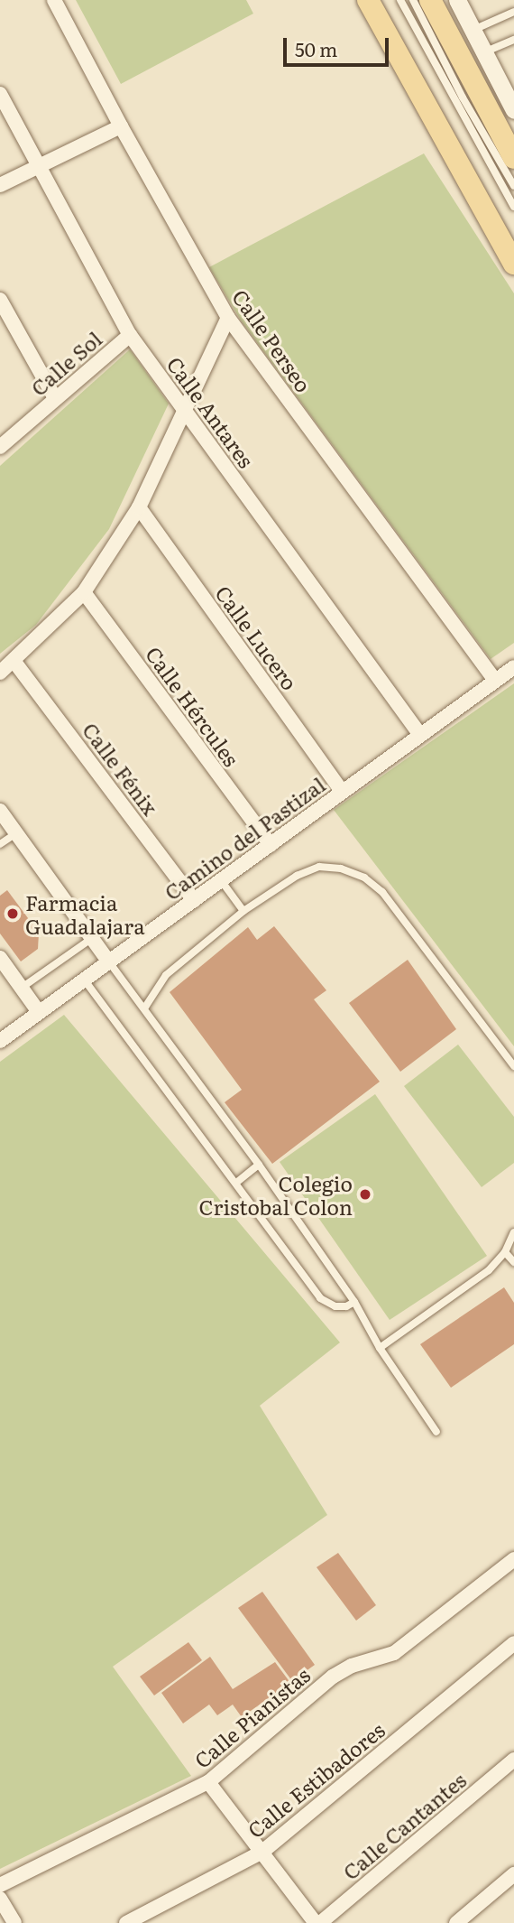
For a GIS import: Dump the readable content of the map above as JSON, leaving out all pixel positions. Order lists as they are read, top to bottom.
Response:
{
  "streets": {
    "street": [
      "Calle Perseo",
      "Calle Sol",
      "Calle Antares",
      "Calle Lucero",
      "Calle Hércules",
      "Calle Fénix",
      "Camino del Pastizal",
      "Calle Pianistas",
      "Calle Estibadores",
      "Calle Cantantes"
    ]
  },
  "crossings": [
    ["Calle Perseo", "Camino del Pastizal"],
    ["Calle Sol", "Calle Antares"],
    ["Calle Antares", "Camino del Pastizal"],
    ["Calle Lucero", "Camino del Pastizal"],
    ["Calle Hércules", "Camino del Pastizal"],
    ["Calle Fénix", "Camino del Pastizal"]
  ],
  "places": ["Farmacia Guadalajara", "Colegio Cristobal Colon"],
  "scale_bar": "50 m"
}
